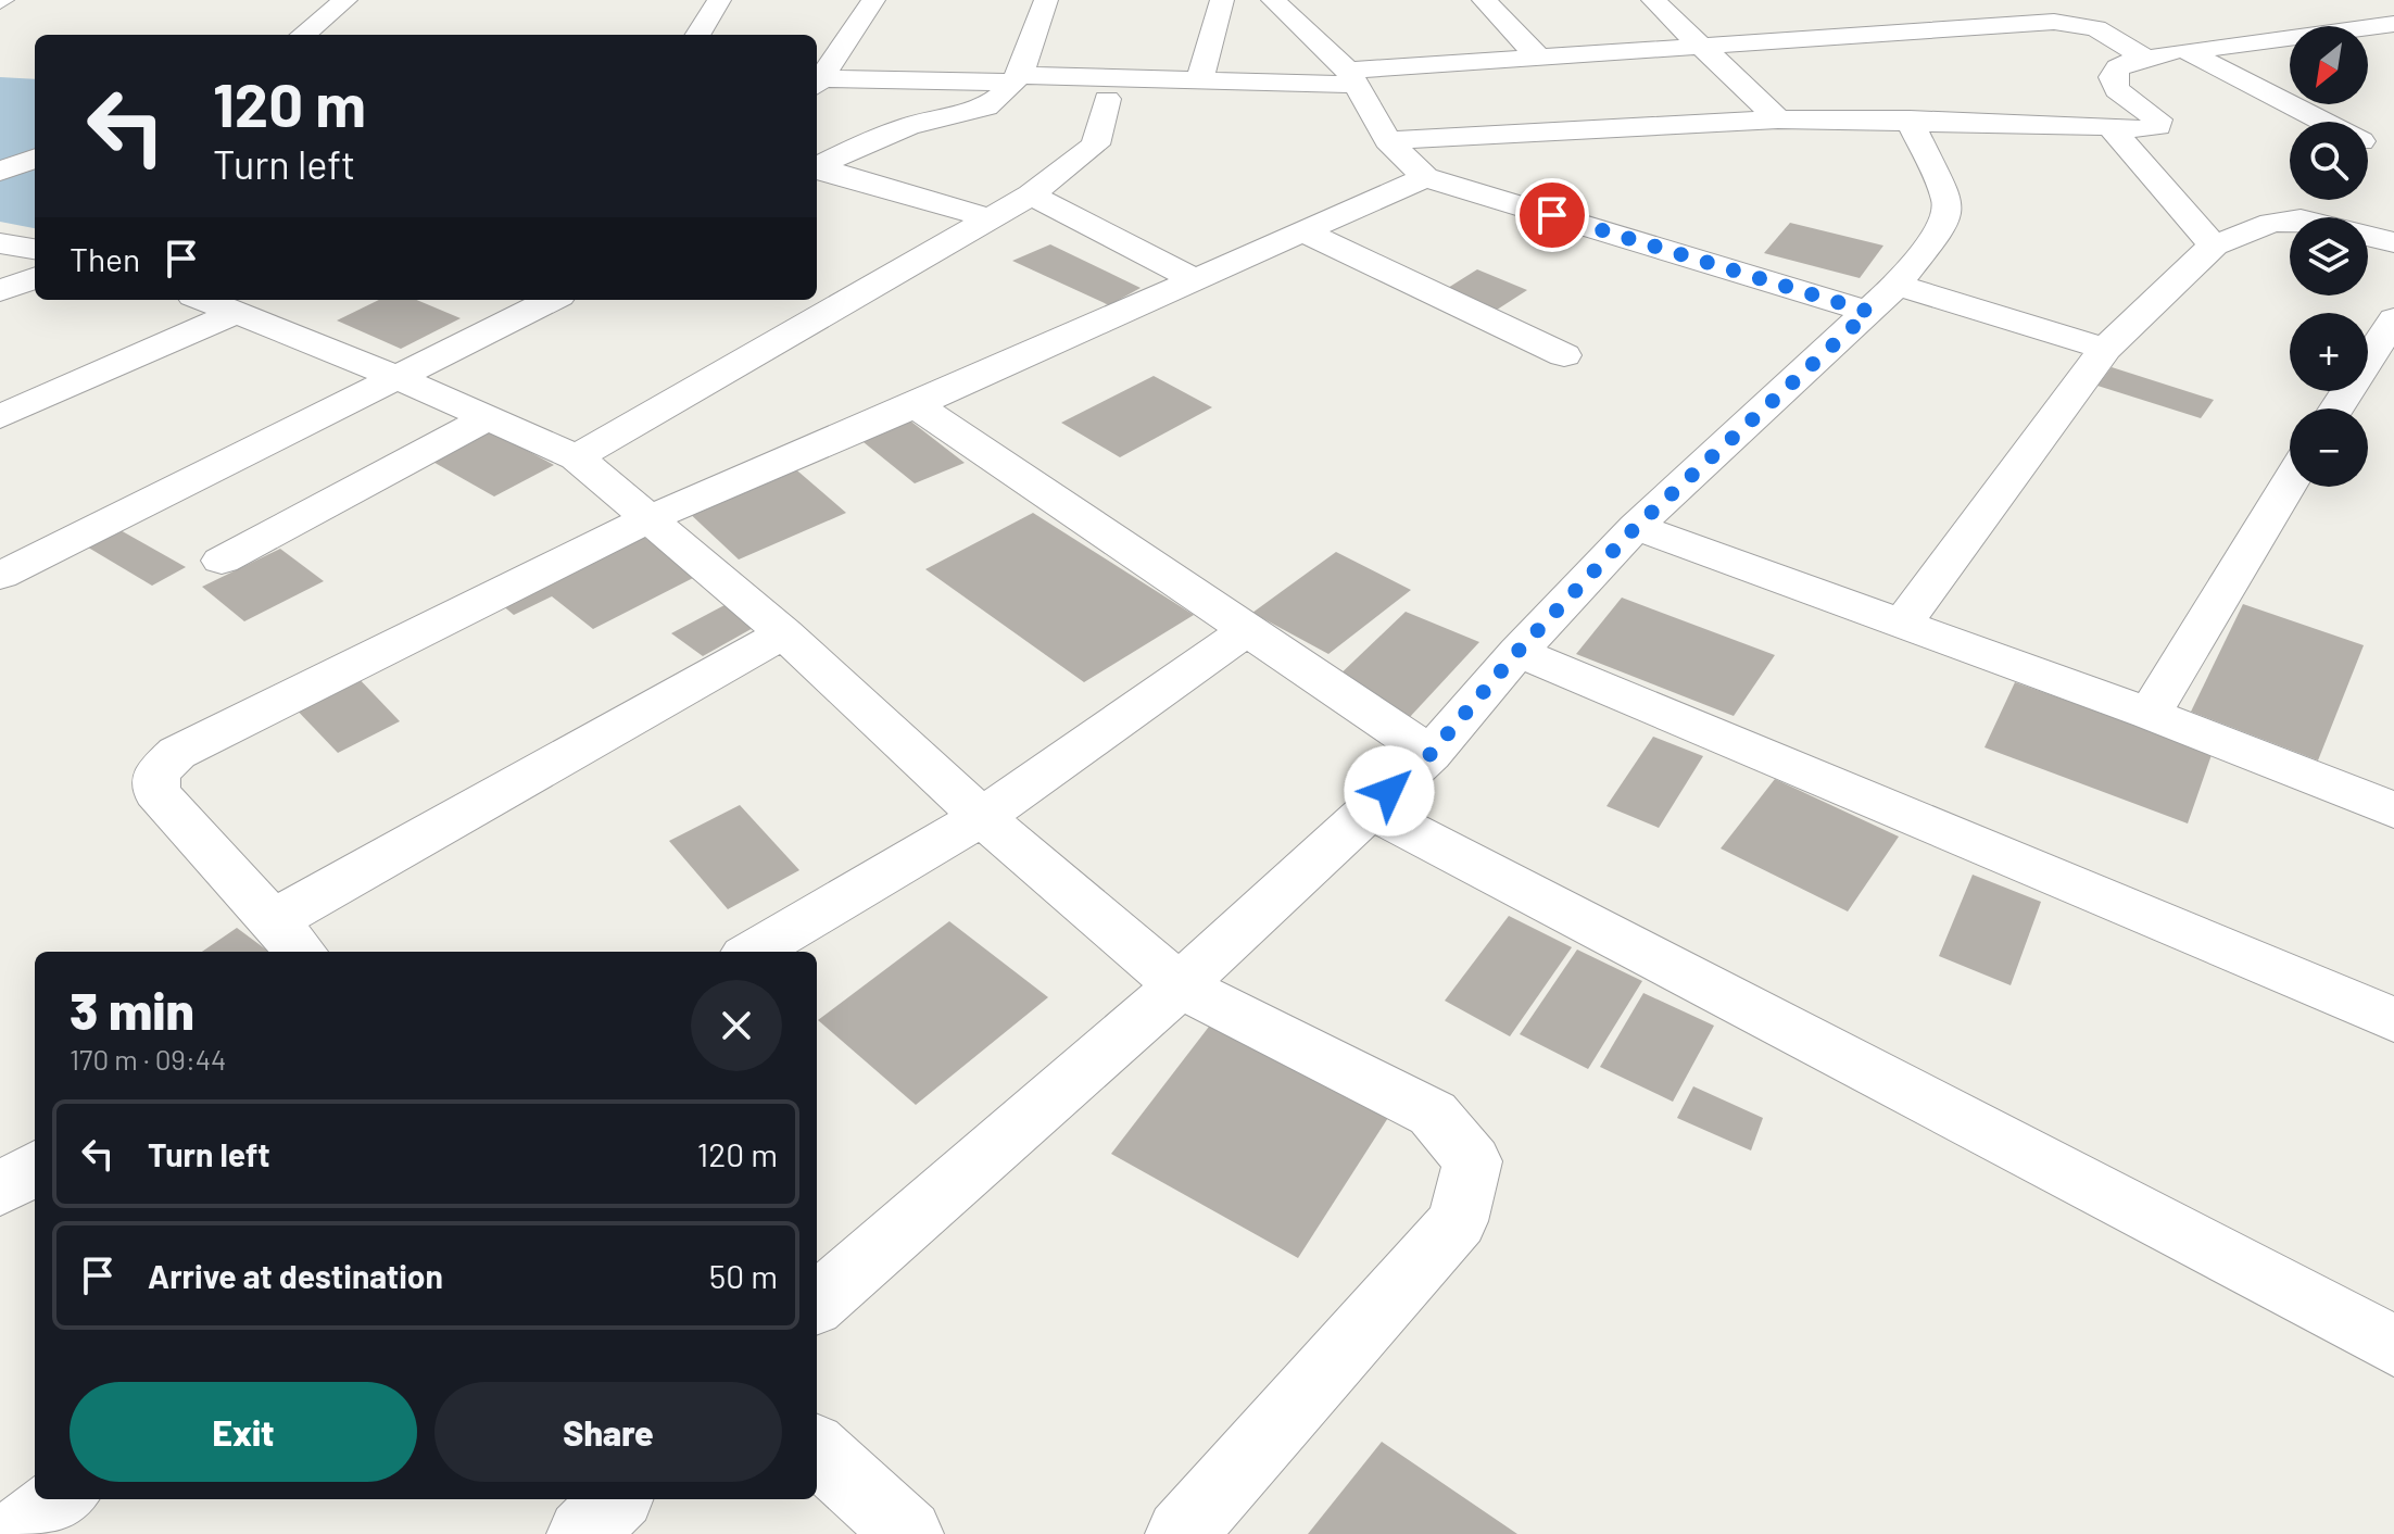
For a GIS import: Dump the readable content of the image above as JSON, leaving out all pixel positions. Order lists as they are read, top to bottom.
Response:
{
  "north": "bottom left",
  "page": {
    "map_buttons": ["+", "−"],
    "turn": ["120 m", "Turn left"],
    "then": "Then",
    "heading": ["3 min", "170 m · 09:44"],
    "list": [
      {
        "name": "Turn left",
        "value": "120 m"
      },
      {
        "name": "Arrive at destination",
        "value": "50 m"
      }
    ],
    "buttons": ["Exit", "Share"]
  }
}
